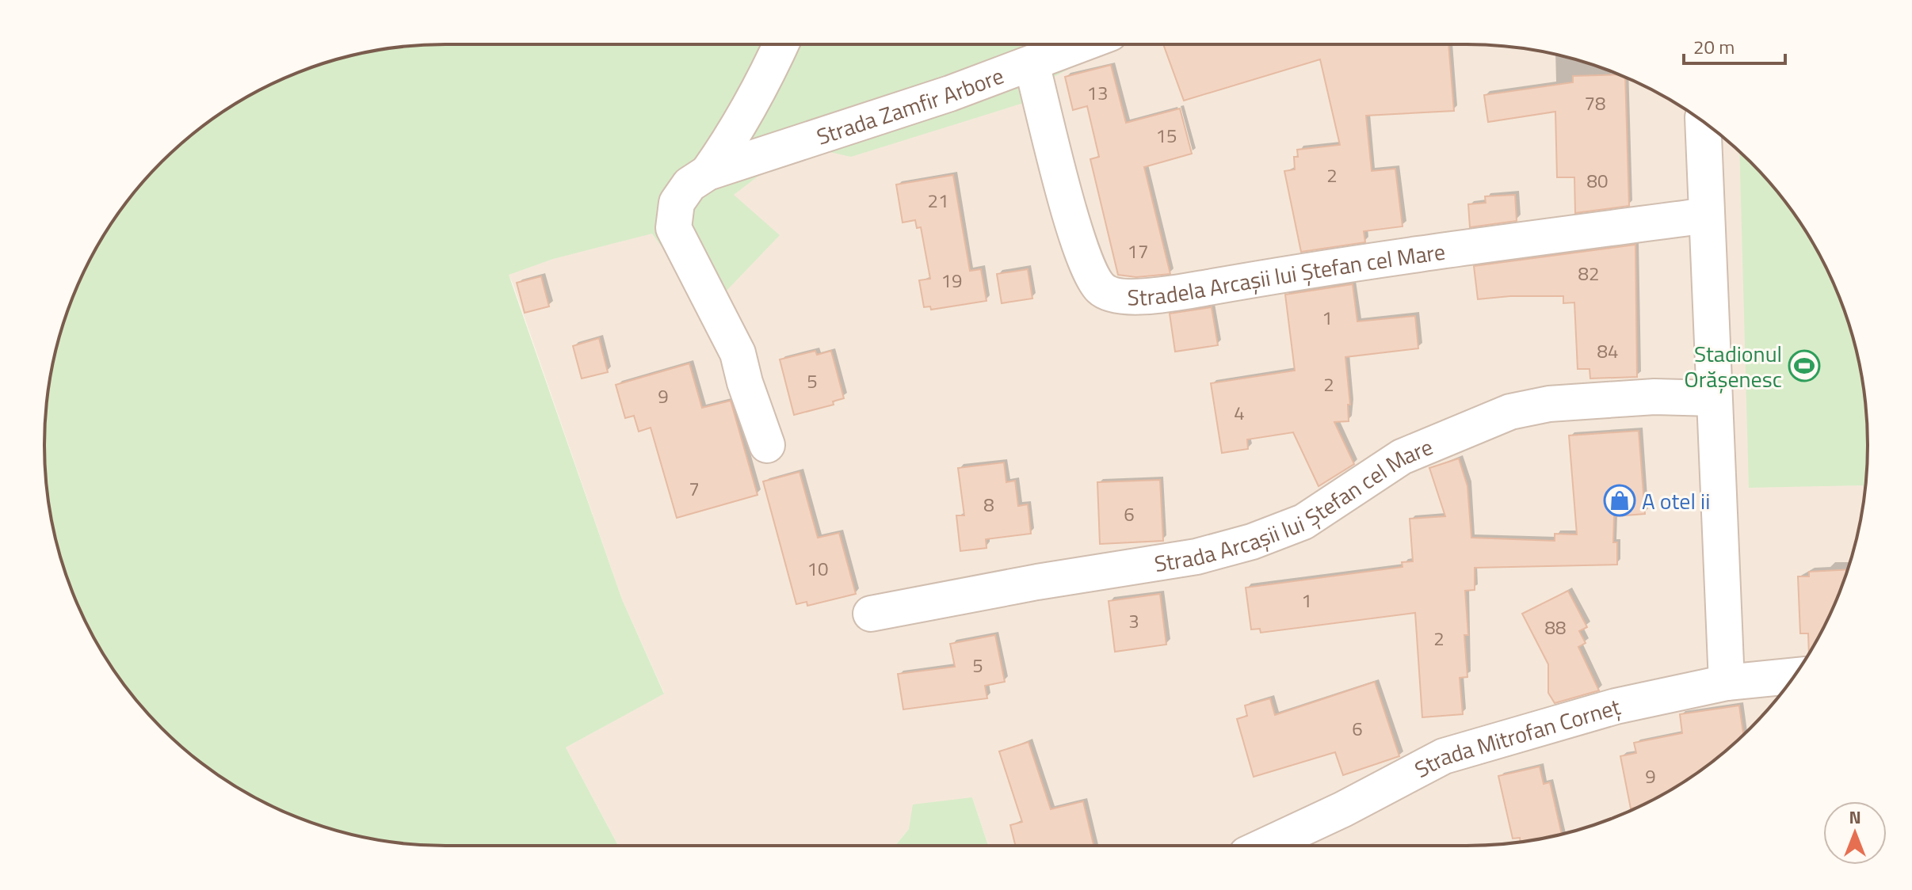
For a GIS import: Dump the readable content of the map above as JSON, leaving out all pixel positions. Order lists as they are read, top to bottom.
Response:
{
  "streets": {
    "street": [
      "Strada Zamfir Arbore",
      "Stradela Arcașii lui Ștefan cel Mare",
      "Strada Arcașii lui Ștefan cel Mare",
      "Strada Mitrofan Corneț"
    ]
  },
  "crossings": [
    ["Strada Zamfir Arbore", "Stradela Arcașii lui Ștefan cel Mare"]
  ],
  "places": {
    "sports": ["Stadionul Orășenesc"],
    "shop": ["A otel ii"]
  },
  "house_numbers": [
    "13",
    "78",
    "15",
    "2",
    "80",
    "21",
    "17",
    "82",
    "19",
    "1",
    "84",
    "5",
    "2",
    "9",
    "4",
    "7",
    "8",
    "6",
    "10",
    "1",
    "3",
    "88",
    "2",
    "5",
    "6",
    "9"
  ],
  "scale_bar": "20 m",
  "north": "top"
}
